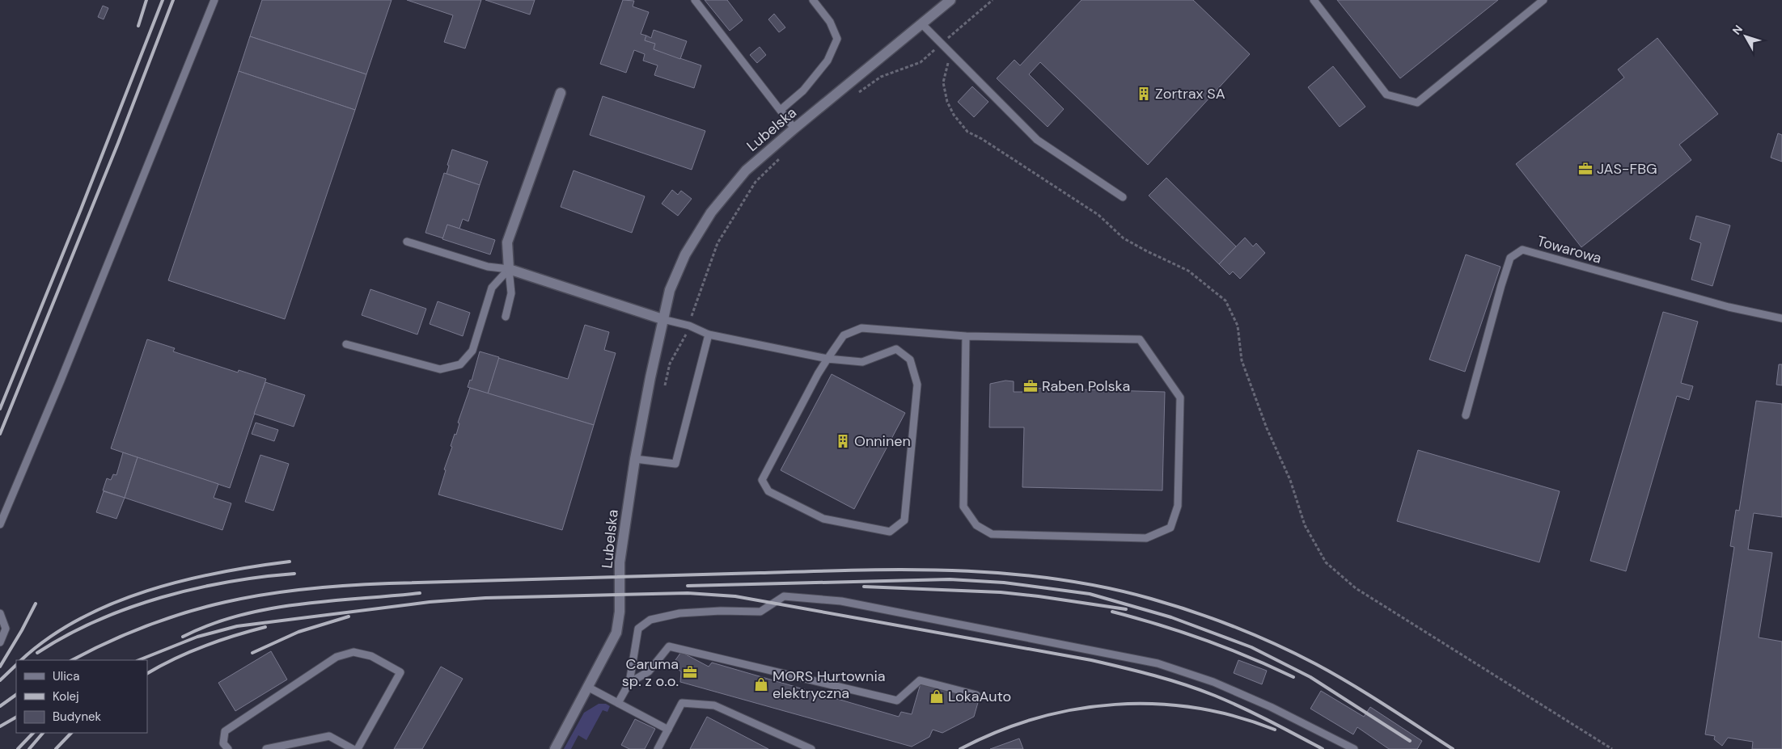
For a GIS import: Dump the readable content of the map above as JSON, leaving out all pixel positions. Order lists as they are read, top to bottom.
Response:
{
  "streets": {
    "street": ["Lubelska"],
    "lane": ["Towarowa"]
  },
  "places": {
    "building": ["Zortrax SA", "Onninen"],
    "office": ["JAS-FBG", "Raben Polska", "Caruma sp. z o.o."],
    "shop": ["MORS Hurtownia elektryczna", "LokaAuto"]
  },
  "legend": ["Ulica", "Kolej", "Budynek"],
  "north": "top left"
}
